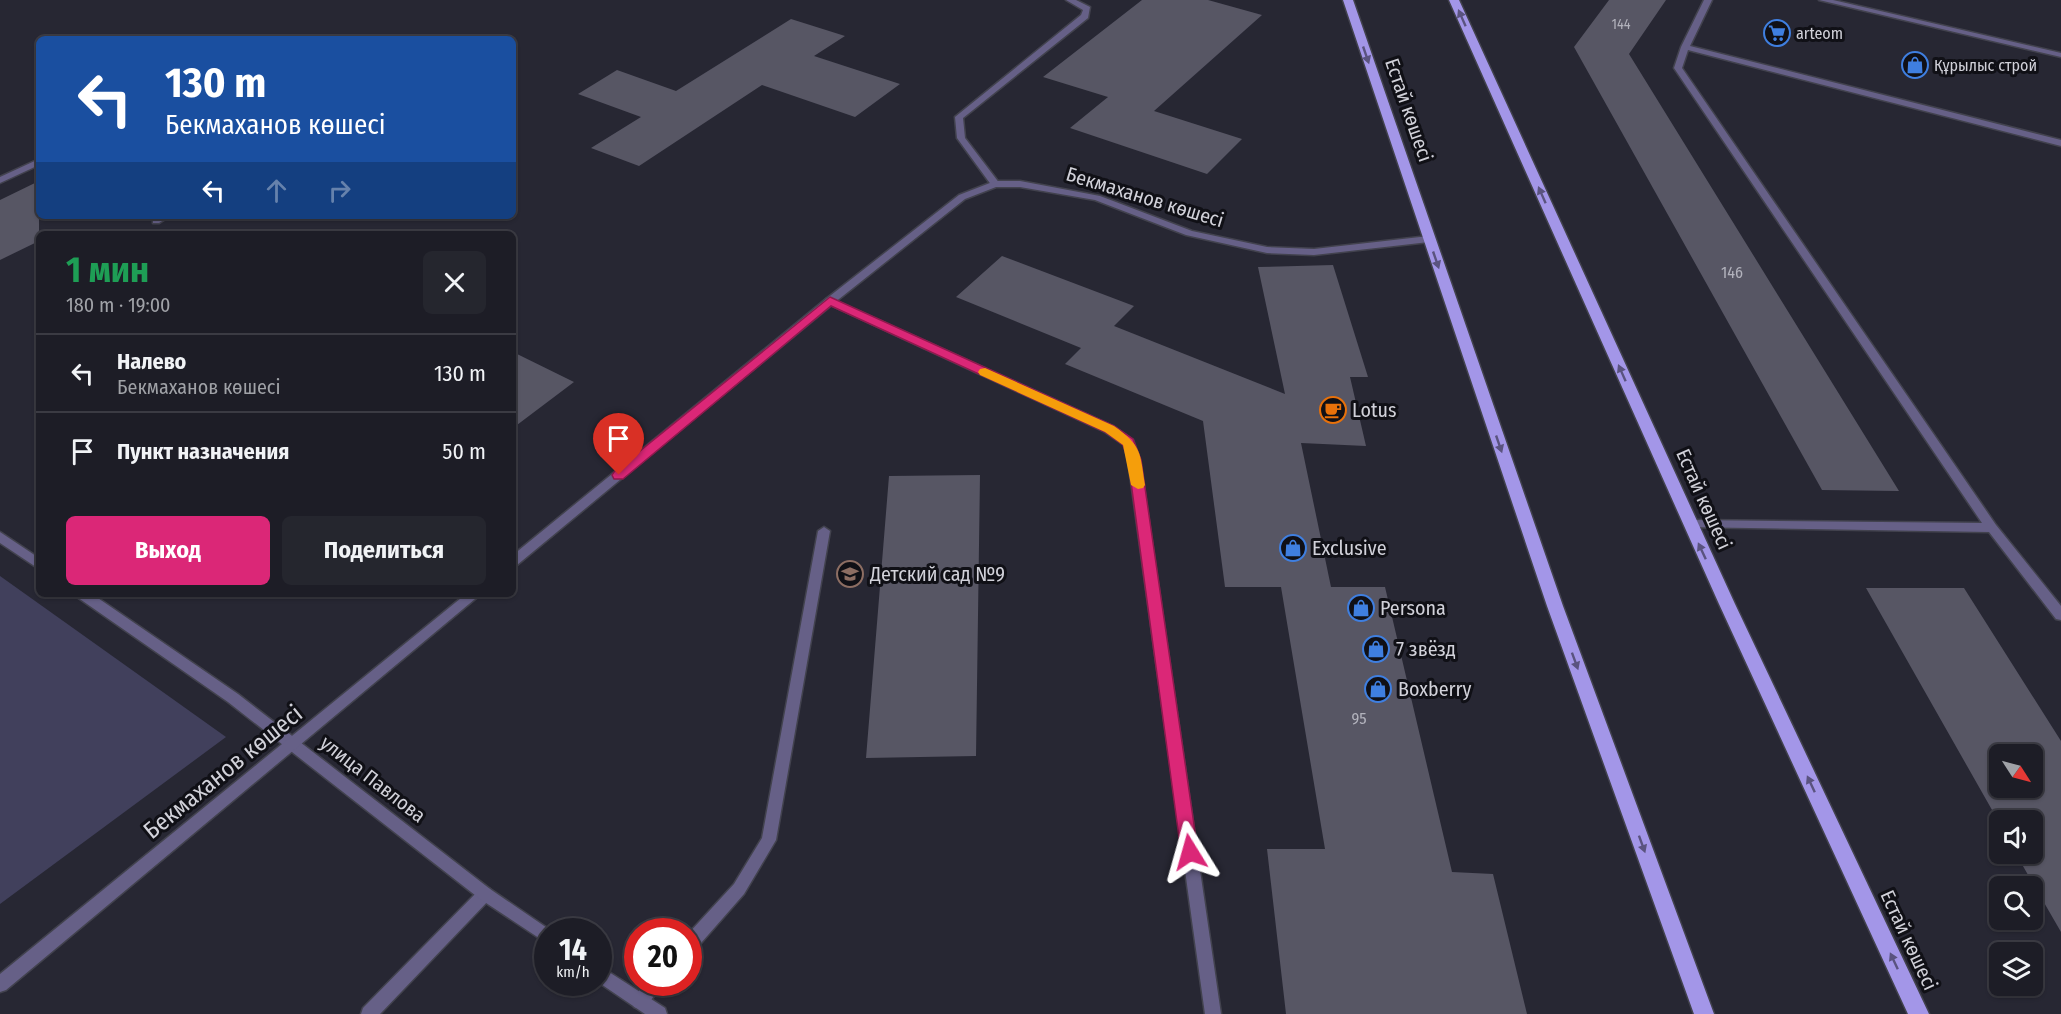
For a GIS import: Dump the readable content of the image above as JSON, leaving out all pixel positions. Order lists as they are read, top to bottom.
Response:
{
  "streets": {
    "main road": ["Естай көшесі"],
    "street": ["Бекмаханов көшесі", "улица Павлова"]
  },
  "crossings": [
    ["Естай көшесі", "Бекмаханов көшесі"],
    ["Бекмаханов көшесі", "улица Павлова"]
  ],
  "places": {
    "supermarket": ["arteom"],
    "shop": [
      "Құрылыс строй",
      "Exclusive",
      "Persona",
      "7 звёзд",
      "Boxberry"
    ],
    "cafe": ["Lotus"],
    "school or university": ["Детский сад №9"]
  },
  "house_numbers": ["144", "146", "95"],
  "north": "bottom right",
  "page": {
    "turn": ["130 m", "Бекмаханов көшесі"],
    "heading": ["1 мин", "180 m · 19:00"],
    "list": [
      {
        "name": "Налево",
        "note": "Бекмаханов көшесі",
        "value": "130 m"
      },
      {
        "name": "Пункт назначения",
        "value": "50 m"
      }
    ],
    "buttons": ["Выход", "Поделиться"],
    "speed": "14 km/h",
    "limit": "20"
  }
}
